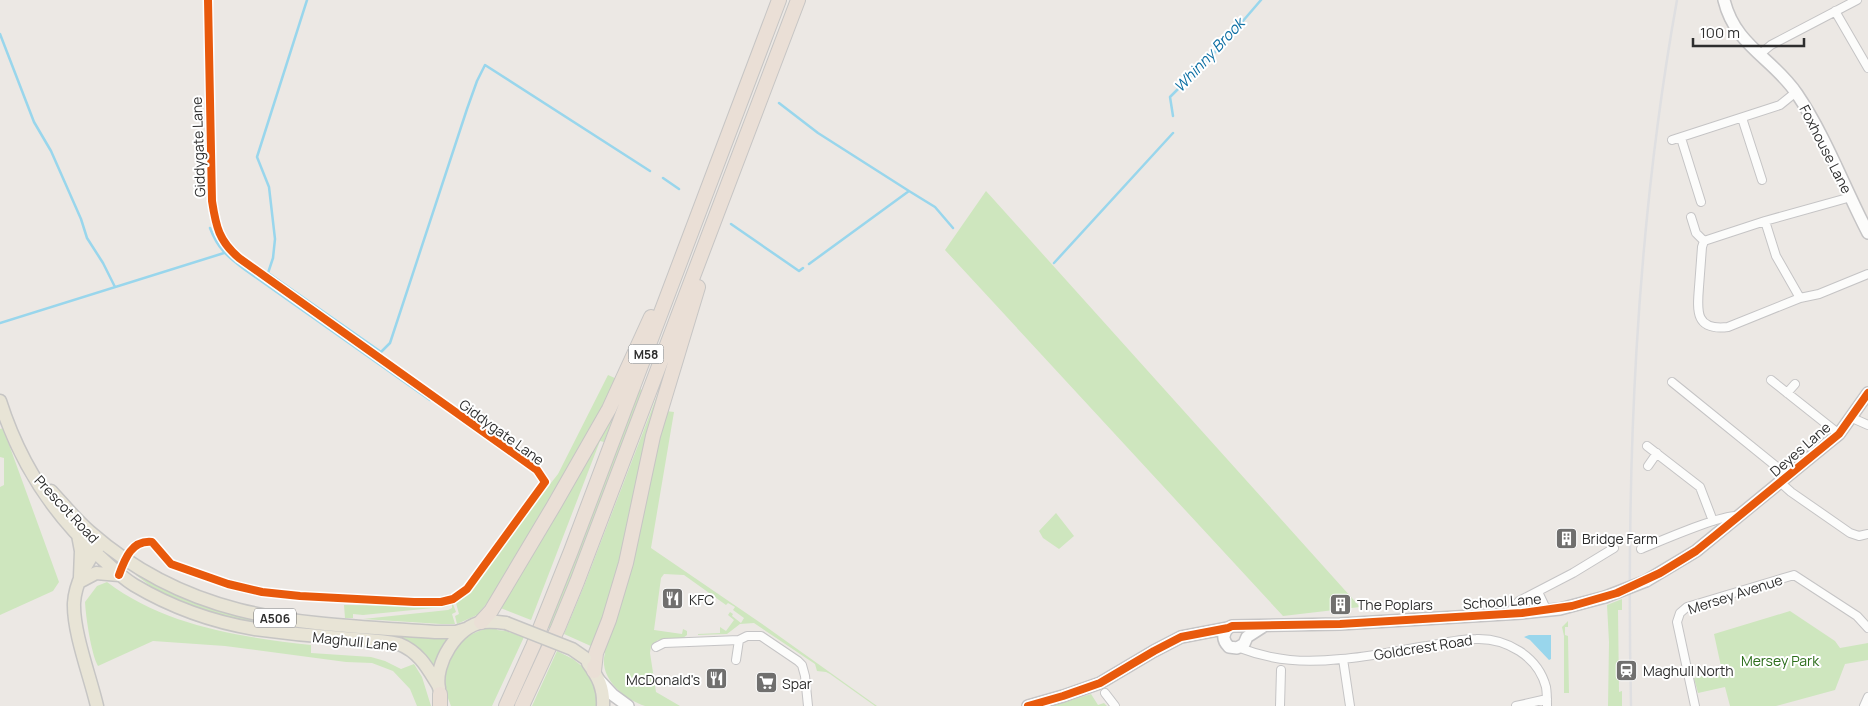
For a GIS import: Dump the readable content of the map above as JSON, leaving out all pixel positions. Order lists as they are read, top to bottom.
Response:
{
  "streets": {
    "highway": ["M58"],
    "main road": ["Prescot Road", "A506", "Maghull Lane"],
    "street": [
      "Giddygate Lane",
      "Foxhouse Lane",
      "Deyes Lane",
      "Mersey Avenue",
      "School Lane",
      "Goldcrest Road"
    ]
  },
  "crossings": [
    ["Giddygate Lane", "Maghull Lane"],
    ["M58", "A506"],
    ["Deyes Lane", "School Lane"],
    ["Prescot Road", "Maghull Lane"],
    ["School Lane", "Goldcrest Road"],
    ["A506", "Maghull Lane"]
  ],
  "water": ["Whinny Brook"],
  "parks": ["Mersey Park"],
  "places": {
    "building": ["Bridge Farm", "The Poplars"],
    "restaurant": ["KFC", "McDonald's"],
    "station": ["Maghull North"],
    "supermarket": ["Spar"]
  },
  "scale_bar": "100 m"
}
